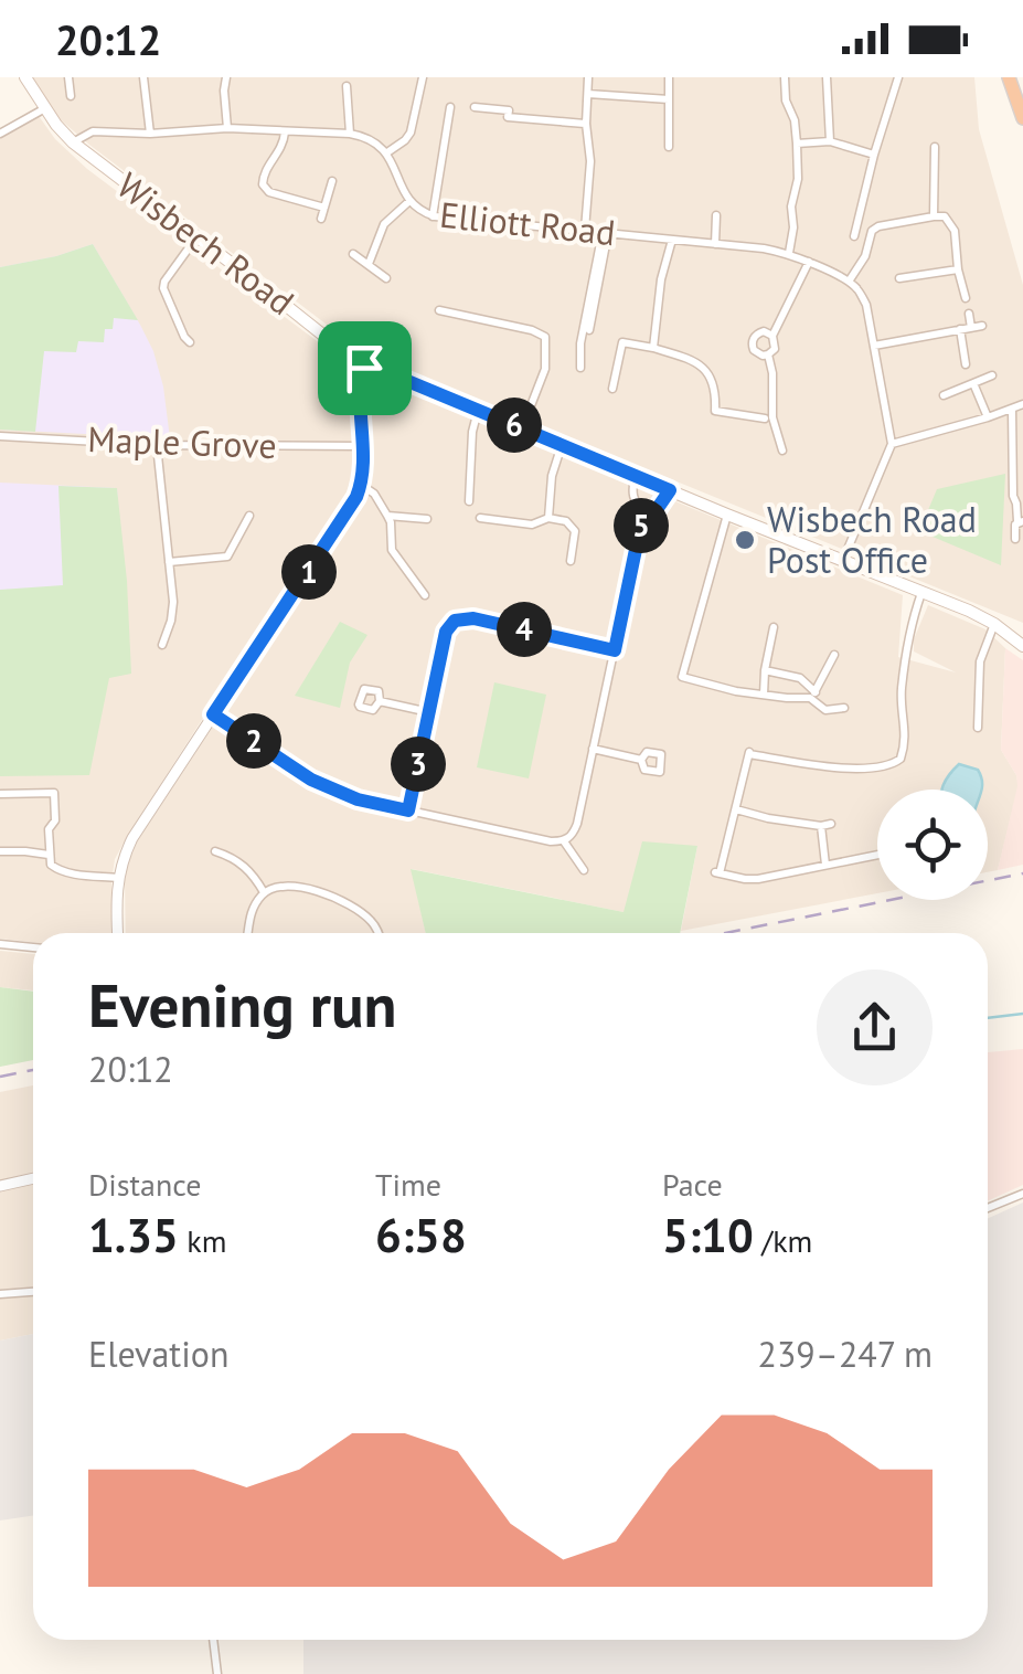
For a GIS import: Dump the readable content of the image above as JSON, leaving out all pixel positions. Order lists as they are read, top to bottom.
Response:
{
  "streets": {
    "main road": ["Wisbech Road"],
    "street": ["Elliott Road", "Maple Grove"]
  },
  "places": ["Wisbech Road Post Office"],
  "page": {
    "status": "20:12",
    "pins": [
      "6",
      "5",
      "1",
      "4",
      "2",
      "3"
    ],
    "heading": ["Evening run", "20:12"],
    "stats": [
      ["Distance", "1.35 km"],
      ["Time", "6:58"],
      ["Pace", "5:10 /km"]
    ],
    "chart": ["Elevation", "239–247 m"]
  }
}
